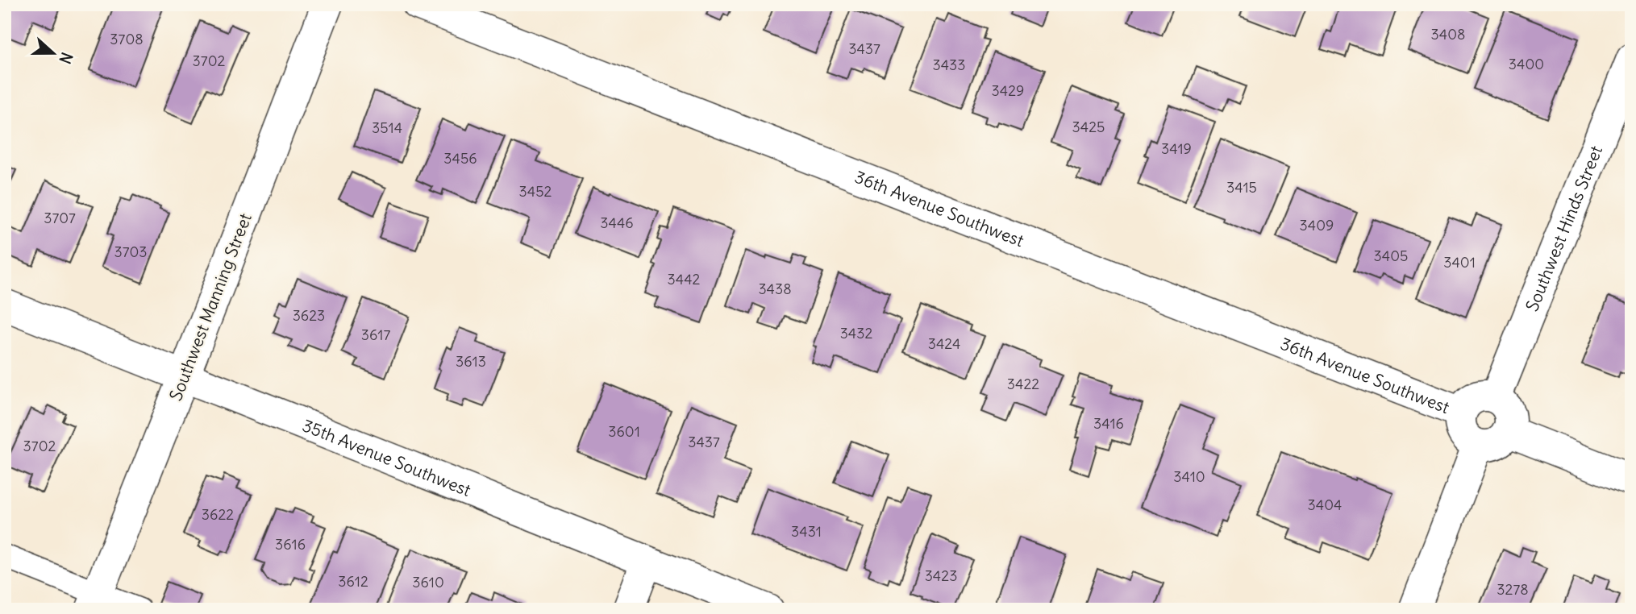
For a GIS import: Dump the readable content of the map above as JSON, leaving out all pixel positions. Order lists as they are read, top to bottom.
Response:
{
  "streets": {
    "street": [
      "36th Avenue Southwest",
      "Southwest Hinds Street",
      "Southwest Manning Street",
      "35th Avenue Southwest"
    ]
  },
  "crossings": [
    ["36th Avenue Southwest", "Southwest Hinds Street"],
    ["Southwest Manning Street", "35th Avenue Southwest"]
  ],
  "house_numbers": [
    "3408",
    "3708",
    "3437",
    "3702",
    "3400",
    "3433",
    "3429",
    "3425",
    "3514",
    "3419",
    "3456",
    "3415",
    "3452",
    "3707",
    "3446",
    "3409",
    "3703",
    "3405",
    "3401",
    "3442",
    "3438",
    "3623",
    "3432",
    "3617",
    "3424",
    "3613",
    "3422",
    "3416",
    "3601",
    "3437",
    "3702",
    "3410",
    "3404",
    "3622",
    "3431",
    "3616",
    "3423",
    "3612",
    "3610",
    "3278"
  ],
  "north": "right"
}
